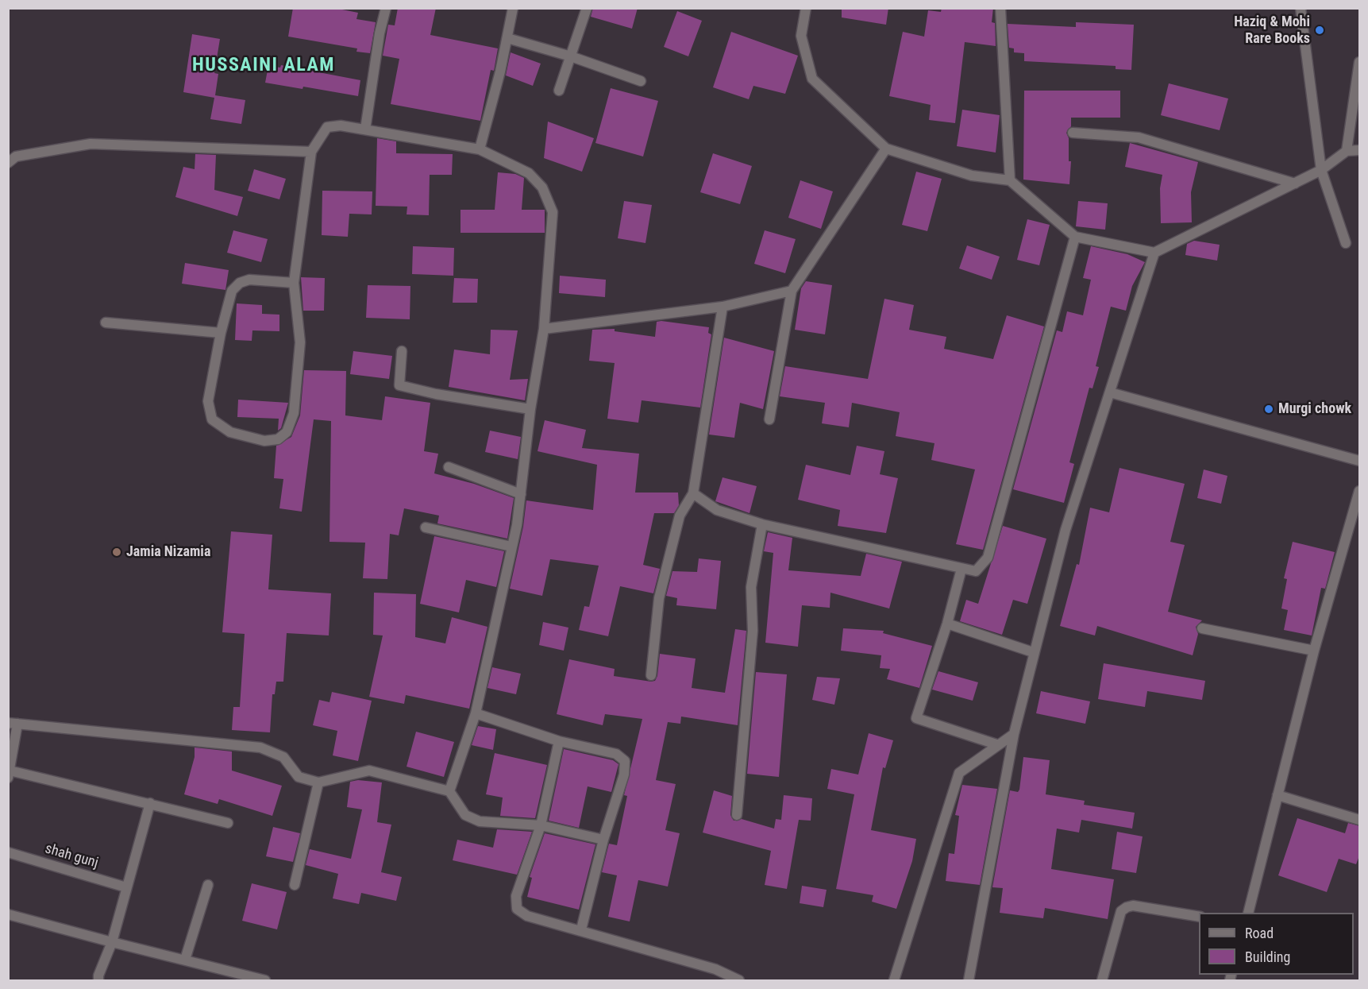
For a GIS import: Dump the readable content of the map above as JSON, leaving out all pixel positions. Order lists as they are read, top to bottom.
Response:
{
  "streets": {
    "street": ["shah gunj"]
  },
  "districts": ["HUSSAINI ALAM"],
  "places": ["Haziq & Mohi Rare Books", "Murgi chowk", "Jamia Nizamia"],
  "legend": ["Road", "Building"]
}
